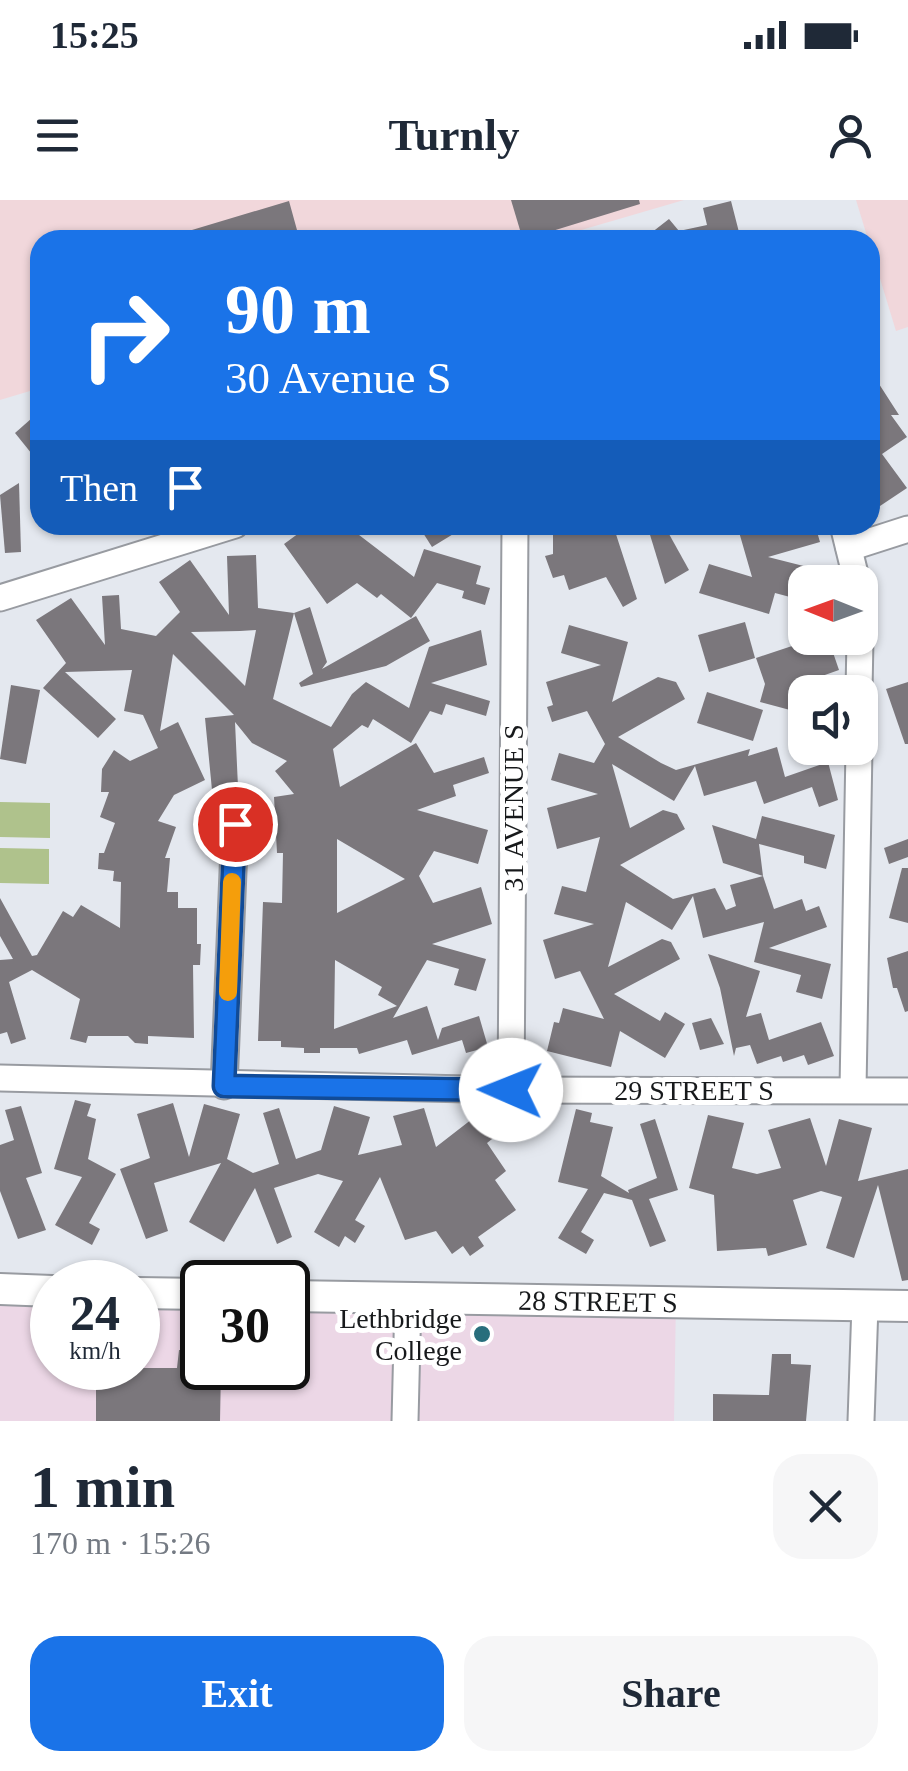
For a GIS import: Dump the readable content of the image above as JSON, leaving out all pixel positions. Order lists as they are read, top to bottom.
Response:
{
  "streets": {
    "street": ["31 AVENUE S", "29 STREET S", "28 STREET S"]
  },
  "crossings": [
    ["31 AVENUE S", "29 STREET S"]
  ],
  "places": ["Lethbridge College"],
  "north": "left",
  "page": {
    "status": "15:25",
    "header": "Turnly",
    "turn": ["90 m", "30 Avenue S"],
    "then": "Then",
    "speed": "24 km/h",
    "limit": "30",
    "heading": ["1 min", "170 m · 15:26"],
    "buttons": ["Exit", "Share"]
  }
}
